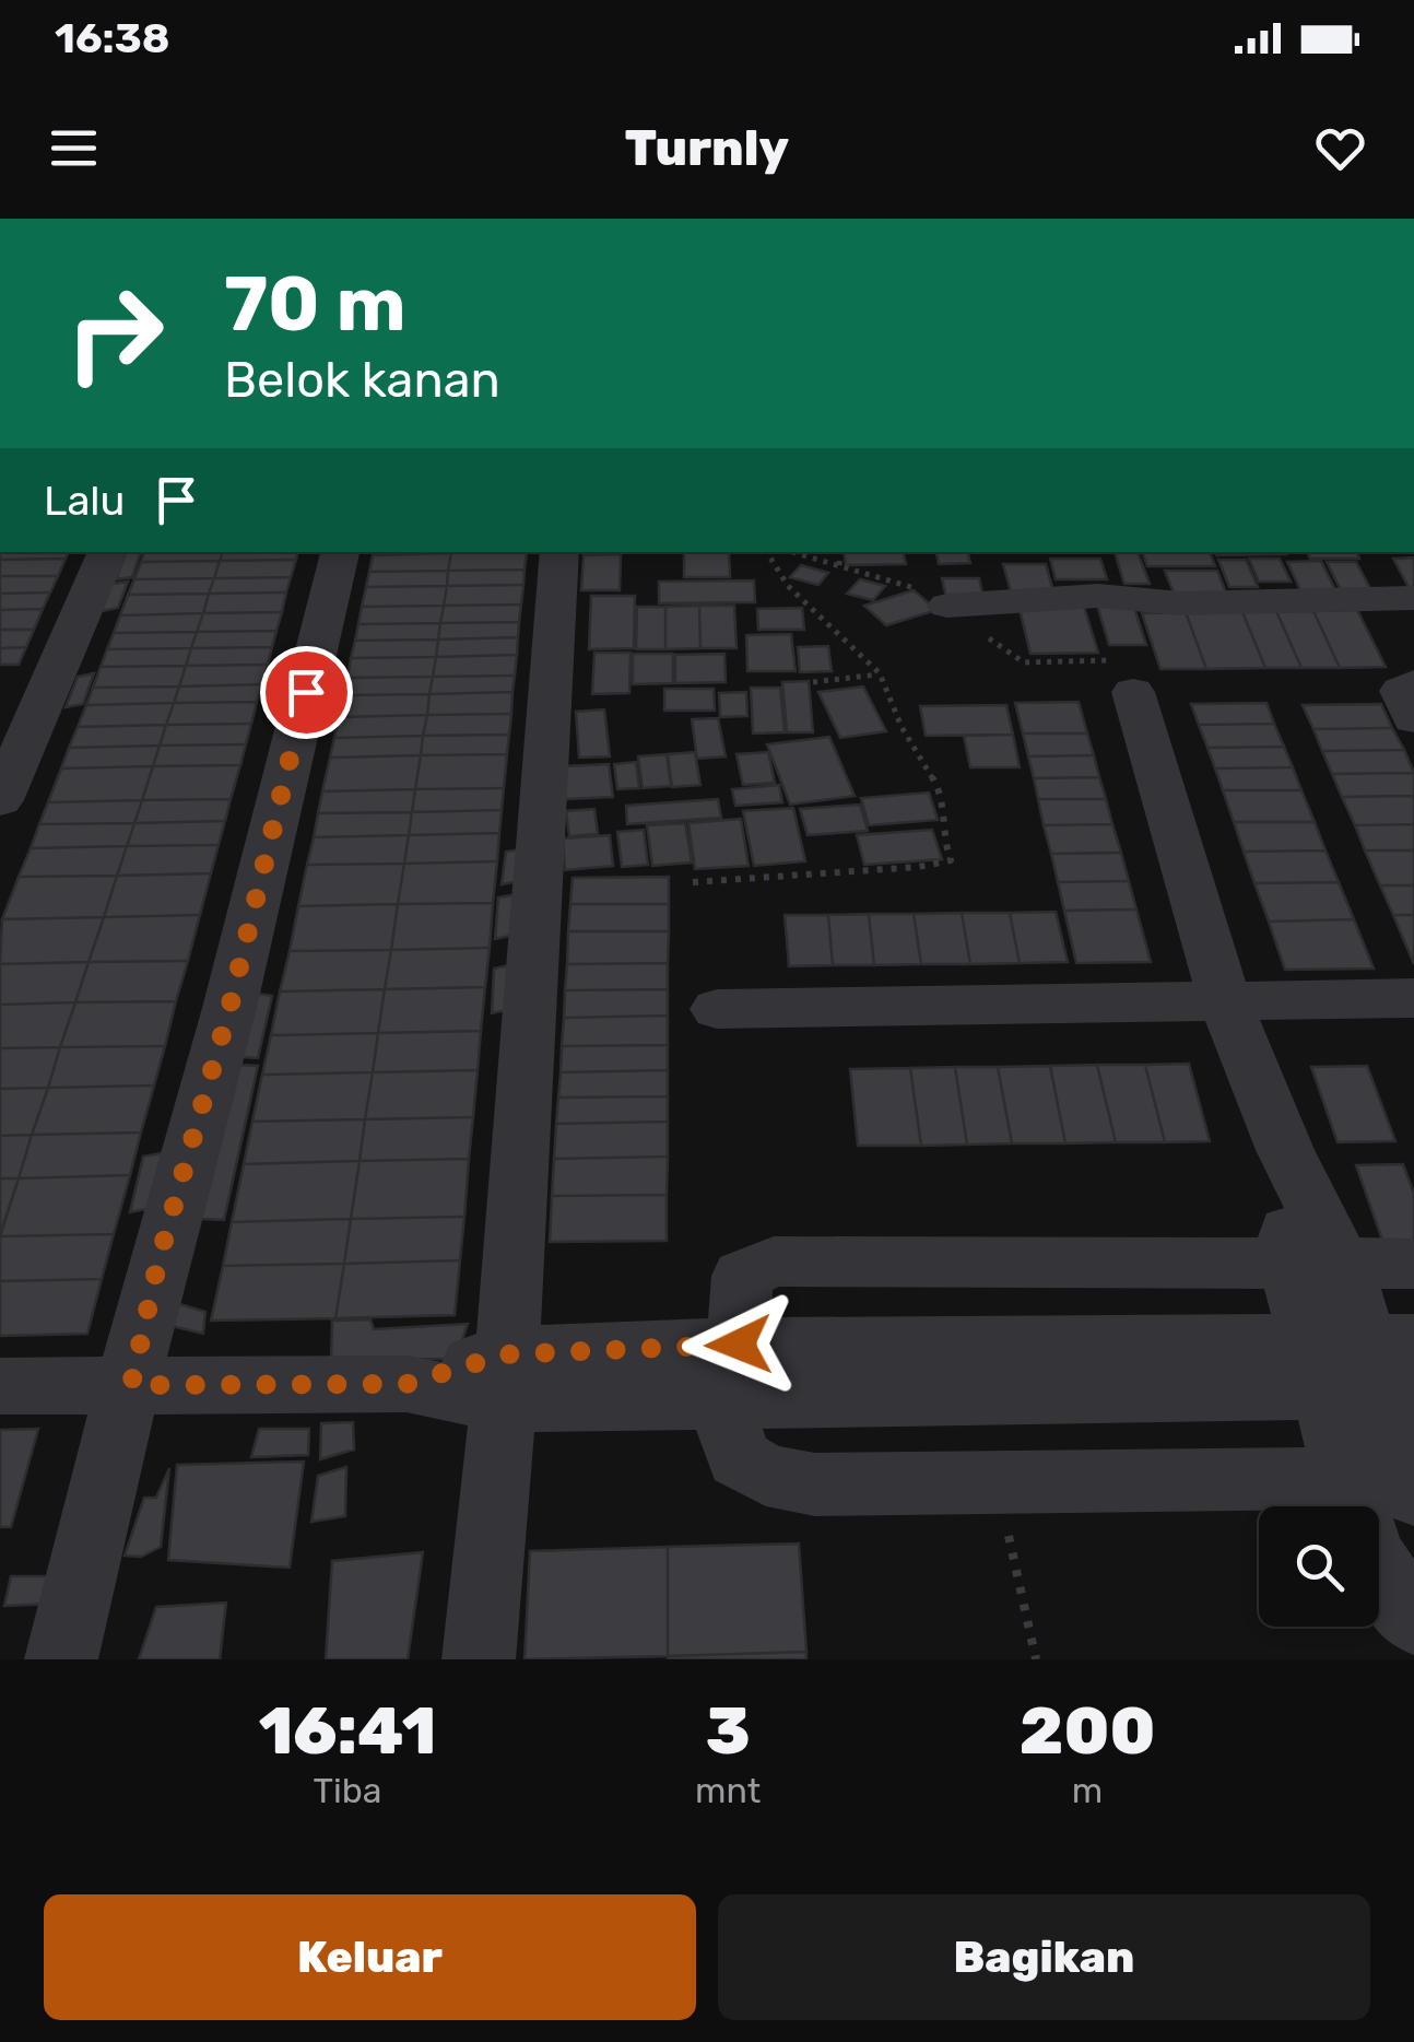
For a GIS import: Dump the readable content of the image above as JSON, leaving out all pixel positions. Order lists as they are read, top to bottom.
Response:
{
  "page": {
    "status": "16:38",
    "header": "Turnly",
    "turn": ["70 m", "Belok kanan"],
    "then": "Lalu",
    "eta": [
      "16:41",
      "Tiba",
      "3",
      "mnt",
      "200",
      "m"
    ],
    "buttons": ["Keluar", "Bagikan"]
  }
}
